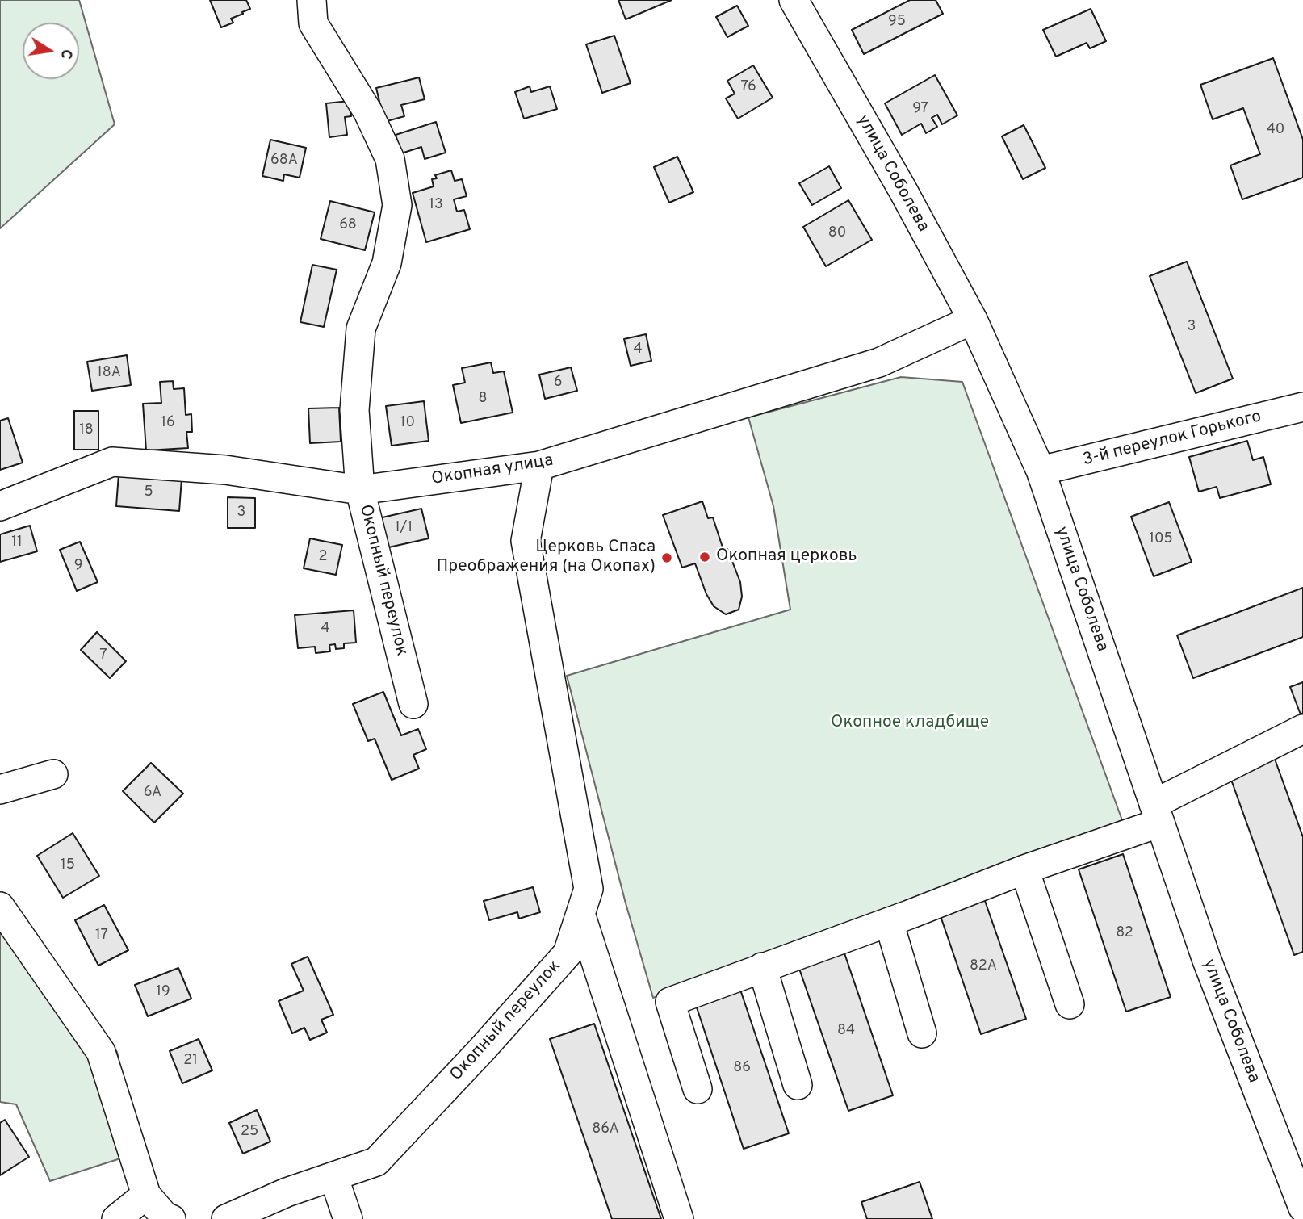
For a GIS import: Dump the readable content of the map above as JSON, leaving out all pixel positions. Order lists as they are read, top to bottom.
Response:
{
  "streets": {
    "street": [
      "улица Соболева",
      "3-й переулок Горького",
      "Окопная улица",
      "Окопный переулок"
    ]
  },
  "crossings": [
    ["улица Соболева", "3-й переулок Горького"],
    ["улица Соболева", "Окопная улица"],
    ["Окопная улица", "Окопный переулок"]
  ],
  "parks": ["Окопное кладбище"],
  "places": ["Окопная церковь", "Церковь Спаса Преображения (на Окопах)"],
  "house_numbers": [
    "95",
    "76",
    "97",
    "40",
    "68А",
    "13",
    "68",
    "80",
    "3",
    "4",
    "18А",
    "6",
    "8",
    "16",
    "10",
    "18",
    "5",
    "3",
    "1/1",
    "105",
    "11",
    "2",
    "9",
    "4",
    "7",
    "6А",
    "15",
    "82",
    "17",
    "82А",
    "19",
    "84",
    "21",
    "86",
    "86А",
    "25"
  ],
  "north": "right"
}
